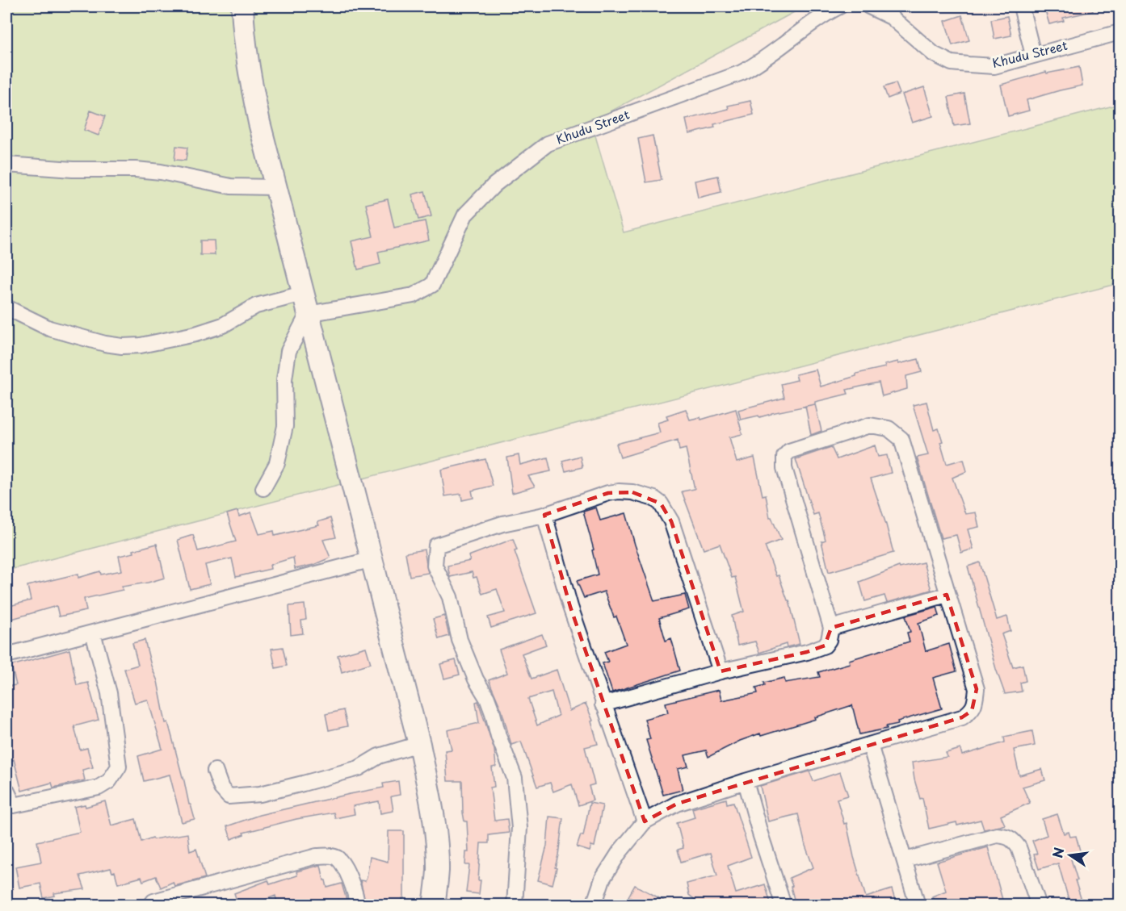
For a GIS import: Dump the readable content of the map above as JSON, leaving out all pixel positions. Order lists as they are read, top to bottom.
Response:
{
  "streets": {
    "street": ["Khudu Street"]
  },
  "north": "left"
}
